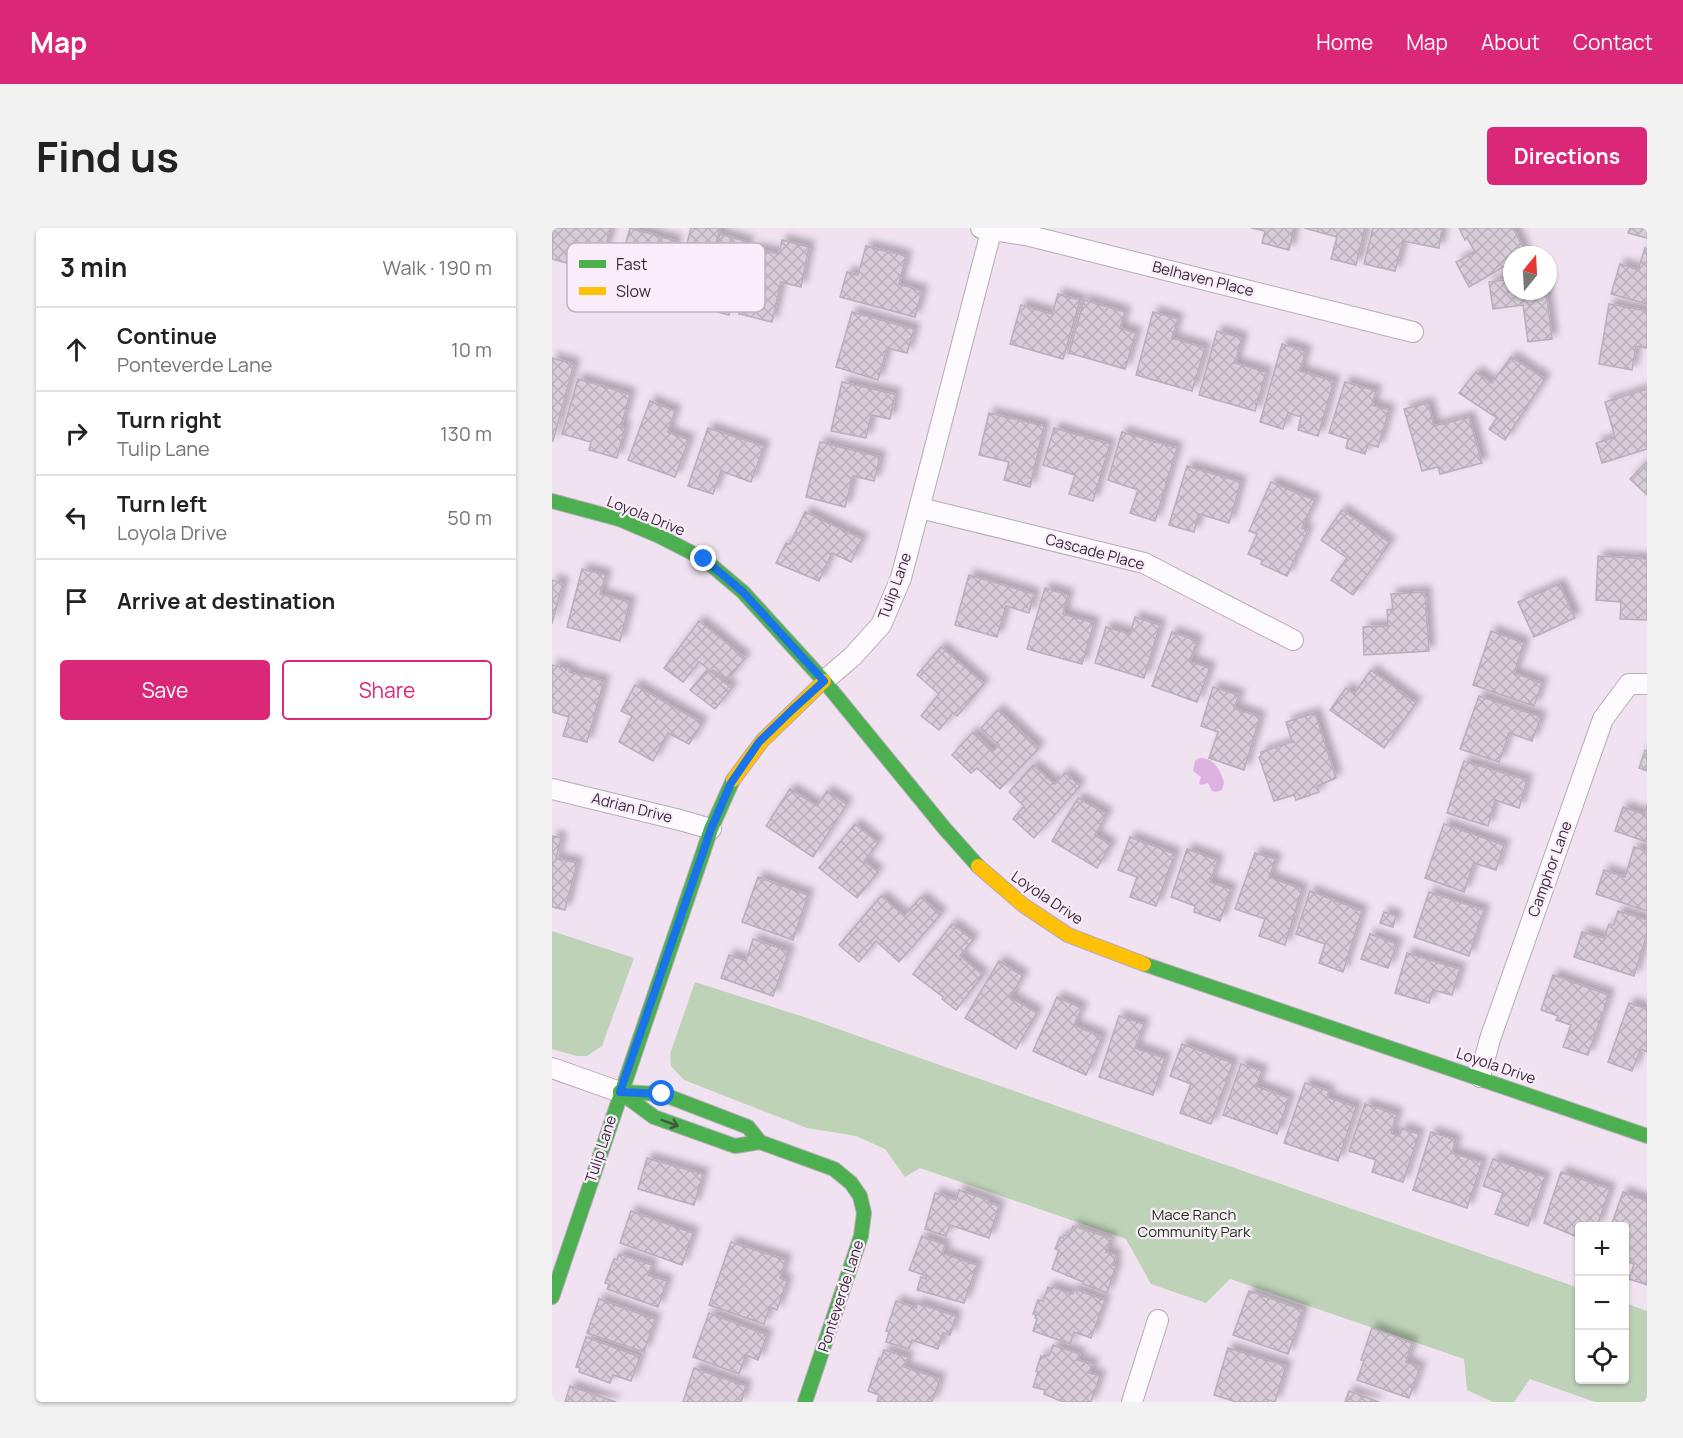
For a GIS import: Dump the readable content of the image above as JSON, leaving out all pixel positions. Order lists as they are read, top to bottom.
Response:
{
  "streets": {
    "street": [
      "Belhaven Place",
      "Loyola Drive",
      "Cascade Place",
      "Tulip Lane",
      "Adrian Drive",
      "Camphor Lane",
      "Ponteverde Lane"
    ]
  },
  "crossings": [
    ["Belhaven Place", "Tulip Lane"],
    ["Loyola Drive", "Tulip Lane"],
    ["Loyola Drive", "Camphor Lane"],
    ["Cascade Place", "Tulip Lane"],
    ["Tulip Lane", "Adrian Drive"],
    ["Tulip Lane", "Ponteverde Lane"]
  ],
  "parks": ["Mace Ranch Community Park"],
  "legend": ["Fast", "Slow"],
  "north": "top",
  "page": {
    "header": "Map",
    "nav": [
      "Home",
      "Map",
      "About",
      "Contact"
    ],
    "title": "Find us",
    "buttons": [
      "Directions",
      ["Save", "Share"]
    ],
    "heading": ["3 min", "Walk · 190 m"],
    "list": [
      ["Continue", "Ponteverde Lane", "10 m"],
      ["Turn right", "Tulip Lane", "130 m"],
      ["Turn left", "Loyola Drive", "50 m"],
      "Arrive at destination"
    ],
    "map_buttons": ["+", "−"]
  }
}
